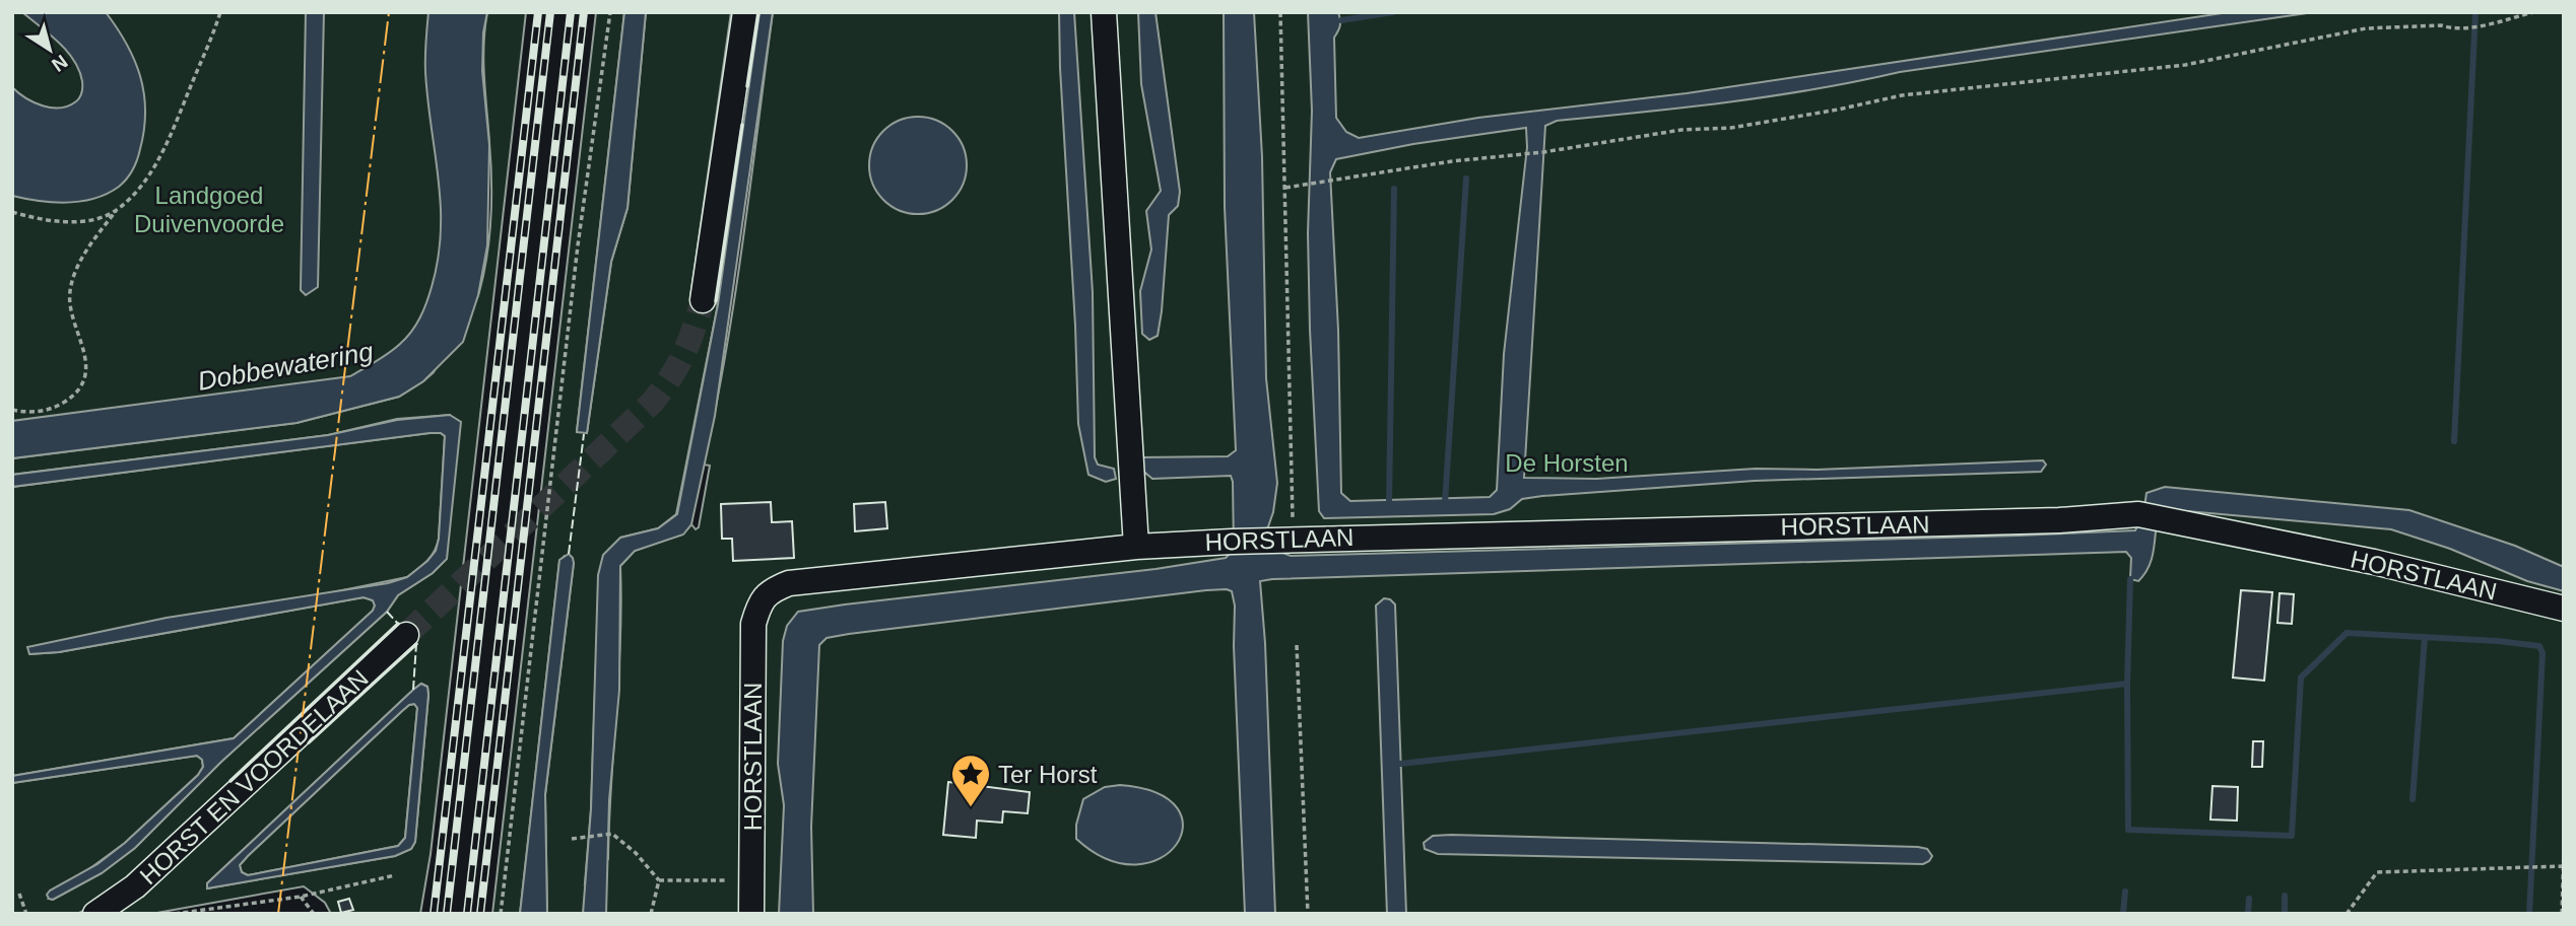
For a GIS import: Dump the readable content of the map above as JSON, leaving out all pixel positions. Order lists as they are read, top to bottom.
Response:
{
  "streets": {
    "street": ["HORSTLAAN", "HORST EN VOORDELAAN"]
  },
  "water": ["Dobbewatering"],
  "parks": ["Landgoed Duivenvoorde", "De Horsten"],
  "places": {
    "place": ["Ter Horst"]
  },
  "north": "bottom right"
}
